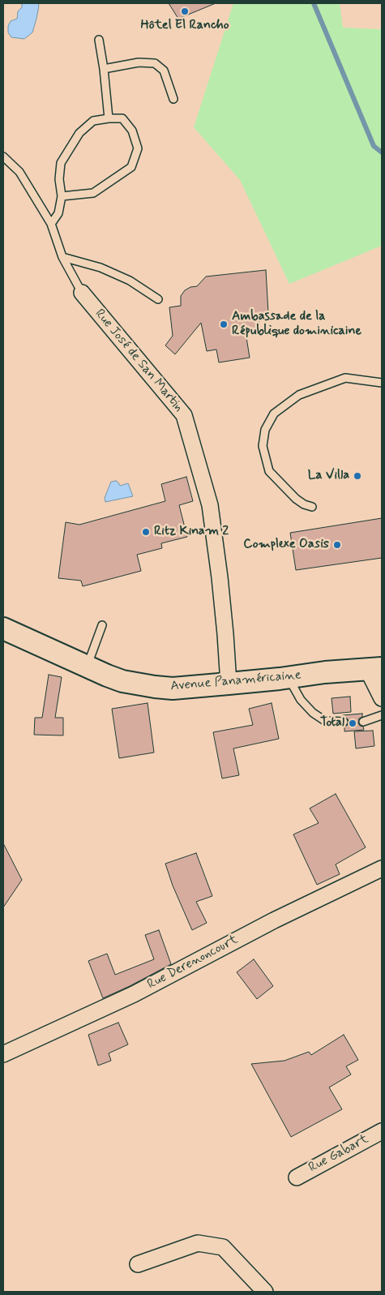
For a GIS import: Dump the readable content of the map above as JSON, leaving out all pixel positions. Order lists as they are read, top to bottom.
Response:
{
  "streets": {
    "main road": ["Avenue Panaméricaine"],
    "street": ["Rue José de San Martin", "Rue Derenoncourt", "Rue Gabart"]
  },
  "crossings": [
    ["Rue José de San Martin", "Avenue Panaméricaine"]
  ],
  "places": [
    "Hôtel El Rancho",
    "Ambassade de la République dominicaine",
    "La Villa",
    "Ritz Kinam 2",
    "Complexe Oasis",
    "Total"
  ]
}
